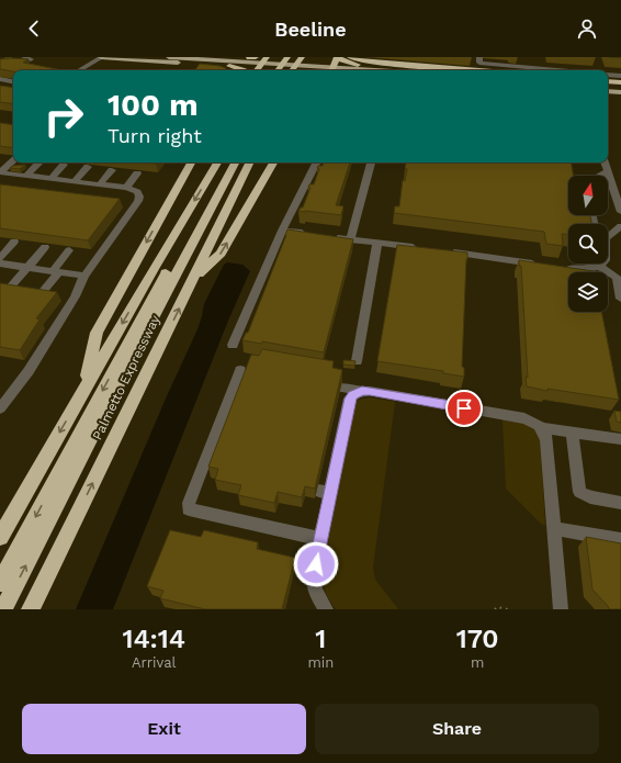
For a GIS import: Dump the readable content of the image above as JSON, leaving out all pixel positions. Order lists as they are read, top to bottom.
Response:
{
  "streets": {
    "highway": ["Palmetto Expressway"]
  },
  "north": "top",
  "page": {
    "header": "Beeline",
    "turn": ["100 m", "Turn right"],
    "eta": [
      "14:14",
      "Arrival",
      "1",
      "min",
      "170",
      "m"
    ],
    "buttons": ["Exit", "Share"]
  }
}
